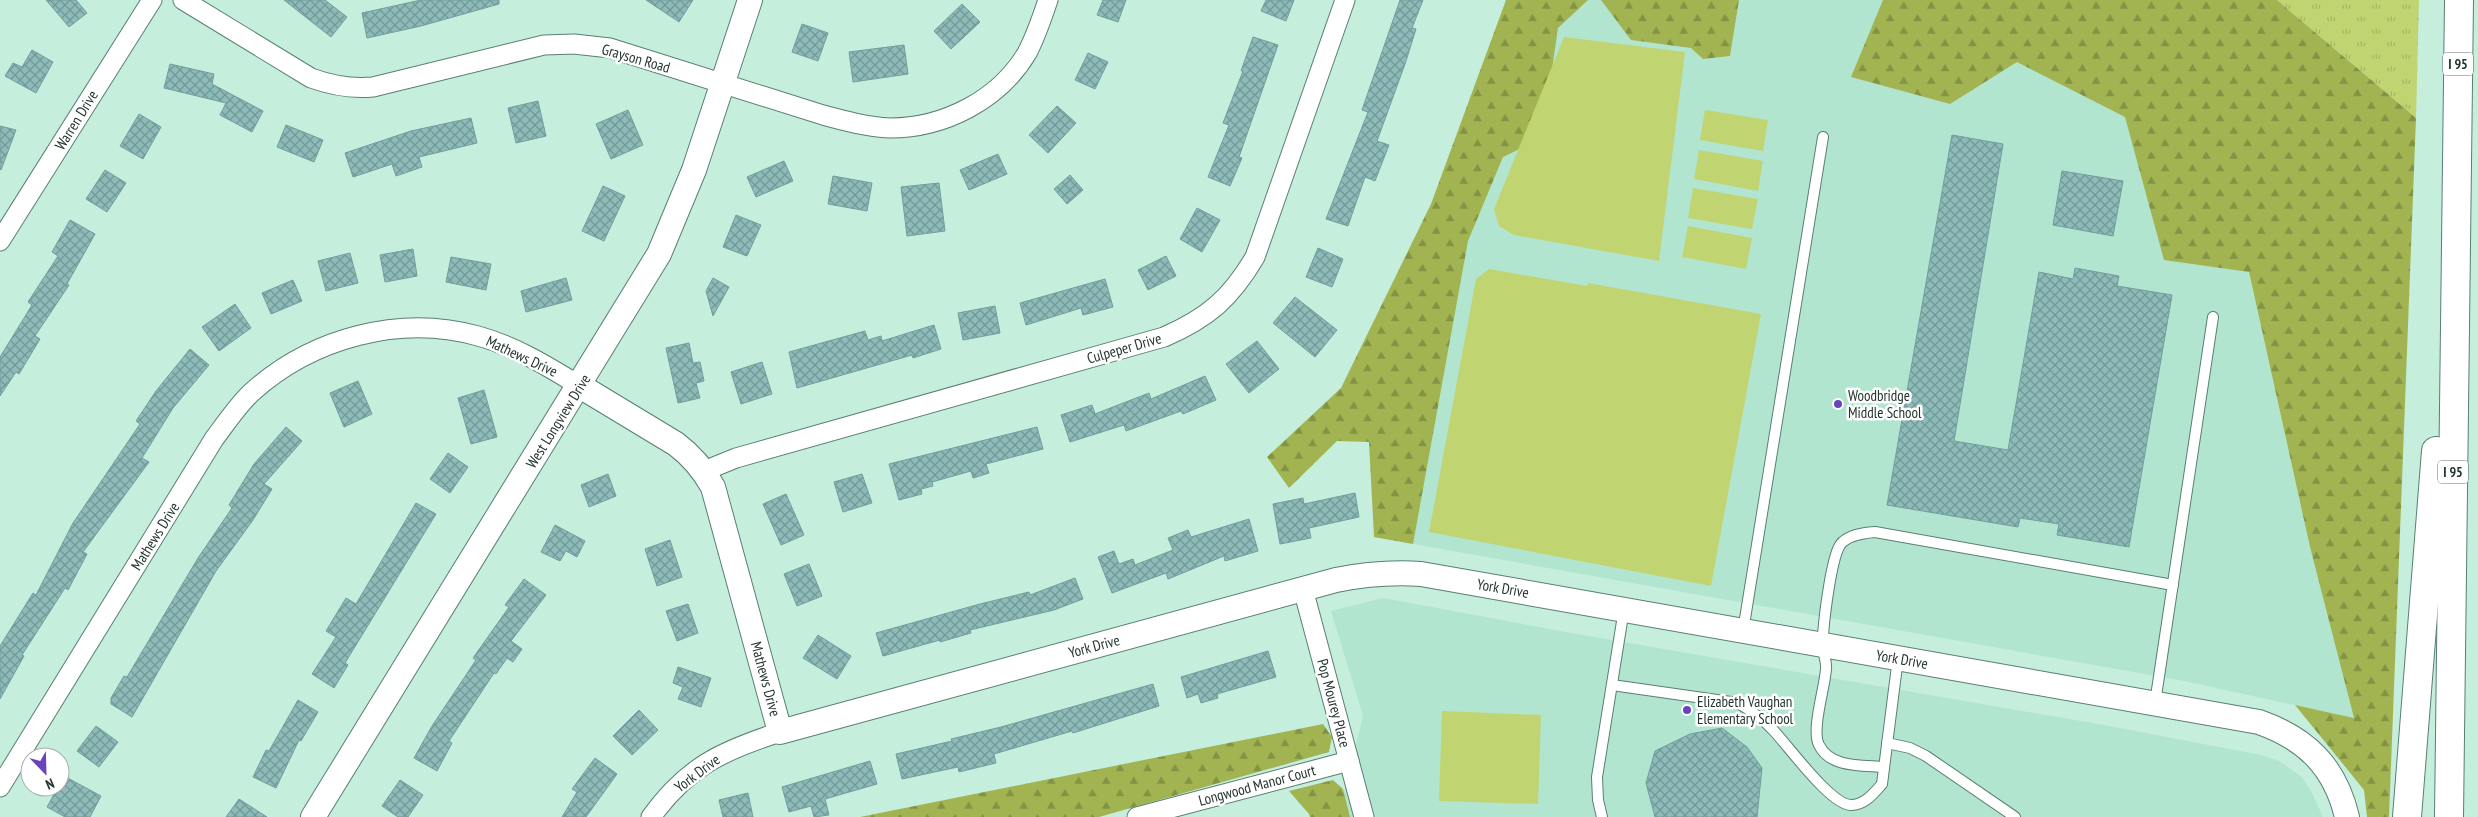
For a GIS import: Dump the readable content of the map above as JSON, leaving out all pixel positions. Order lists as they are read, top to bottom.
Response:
{
  "streets": {
    "highway": ["I 95"],
    "street": [
      "Grayson Road",
      "Warren Drive",
      "Culpeper Drive",
      "Mathews Drive",
      "West Longview Drive",
      "York Drive",
      "Pop Mourey Place",
      "Longwood Manor Court"
    ]
  },
  "crossings": [
    ["Grayson Road", "West Longview Drive"],
    ["Culpeper Drive", "Mathews Drive"],
    ["Mathews Drive", "West Longview Drive"],
    ["Mathews Drive", "York Drive"],
    ["York Drive", "Pop Mourey Place"],
    ["Pop Mourey Place", "Longwood Manor Court"]
  ],
  "places": ["Woodbridge Middle School", "Elizabeth Vaughan Elementary School"],
  "north": "bottom right"
}
